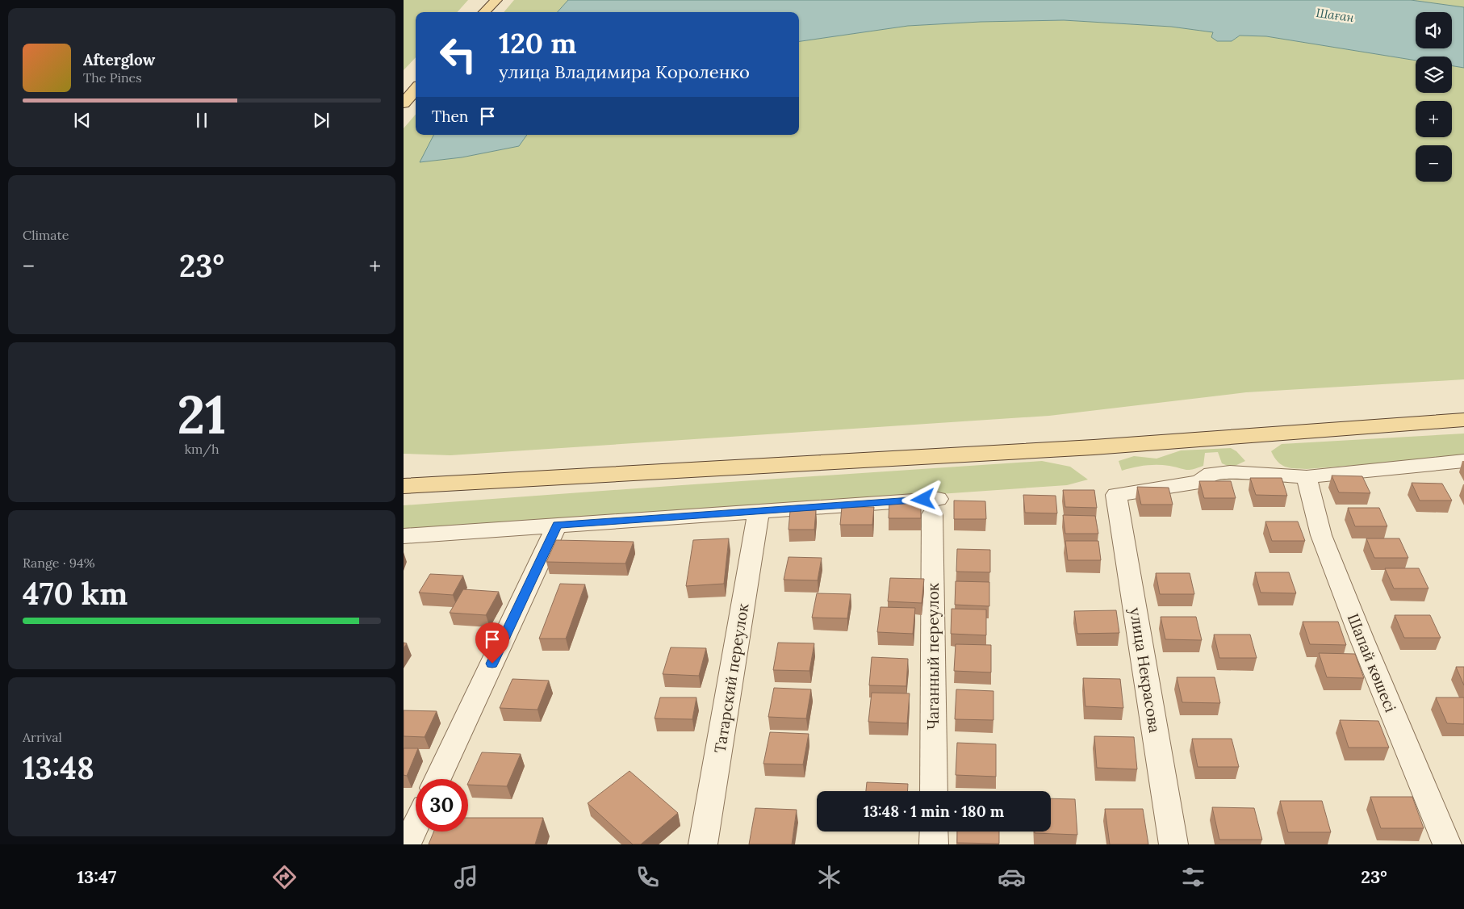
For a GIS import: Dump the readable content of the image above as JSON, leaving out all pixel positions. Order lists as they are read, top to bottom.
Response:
{
  "streets": {
    "street": [
      "Чаганный переулок",
      "Шапай көшесі",
      "улица Некрасова",
      "Татарский переулок"
    ]
  },
  "crossings": [
    ["Чаганный переулок", "Татарский переулок"],
    ["Шапай көшесі", "улица Некрасова"]
  ],
  "water": ["Шаған"],
  "page": {
    "map_buttons": ["+", "−"],
    "turn": ["120 m", "улица Владимира Короленко"],
    "song": ["Afterglow", "The Pines"],
    "then": "Then",
    "tile": [
      "Climate",
      ["21", "km/h"],
      ["Range · 94%", "470 km"],
      ["Arrival", "13:48"]
    ],
    "heat": ["−", "23°", "+"],
    "limit": "30",
    "trip": "13:48 · 1 min · 180 m",
    "tabs": ["13:47", "23°"]
  }
}
